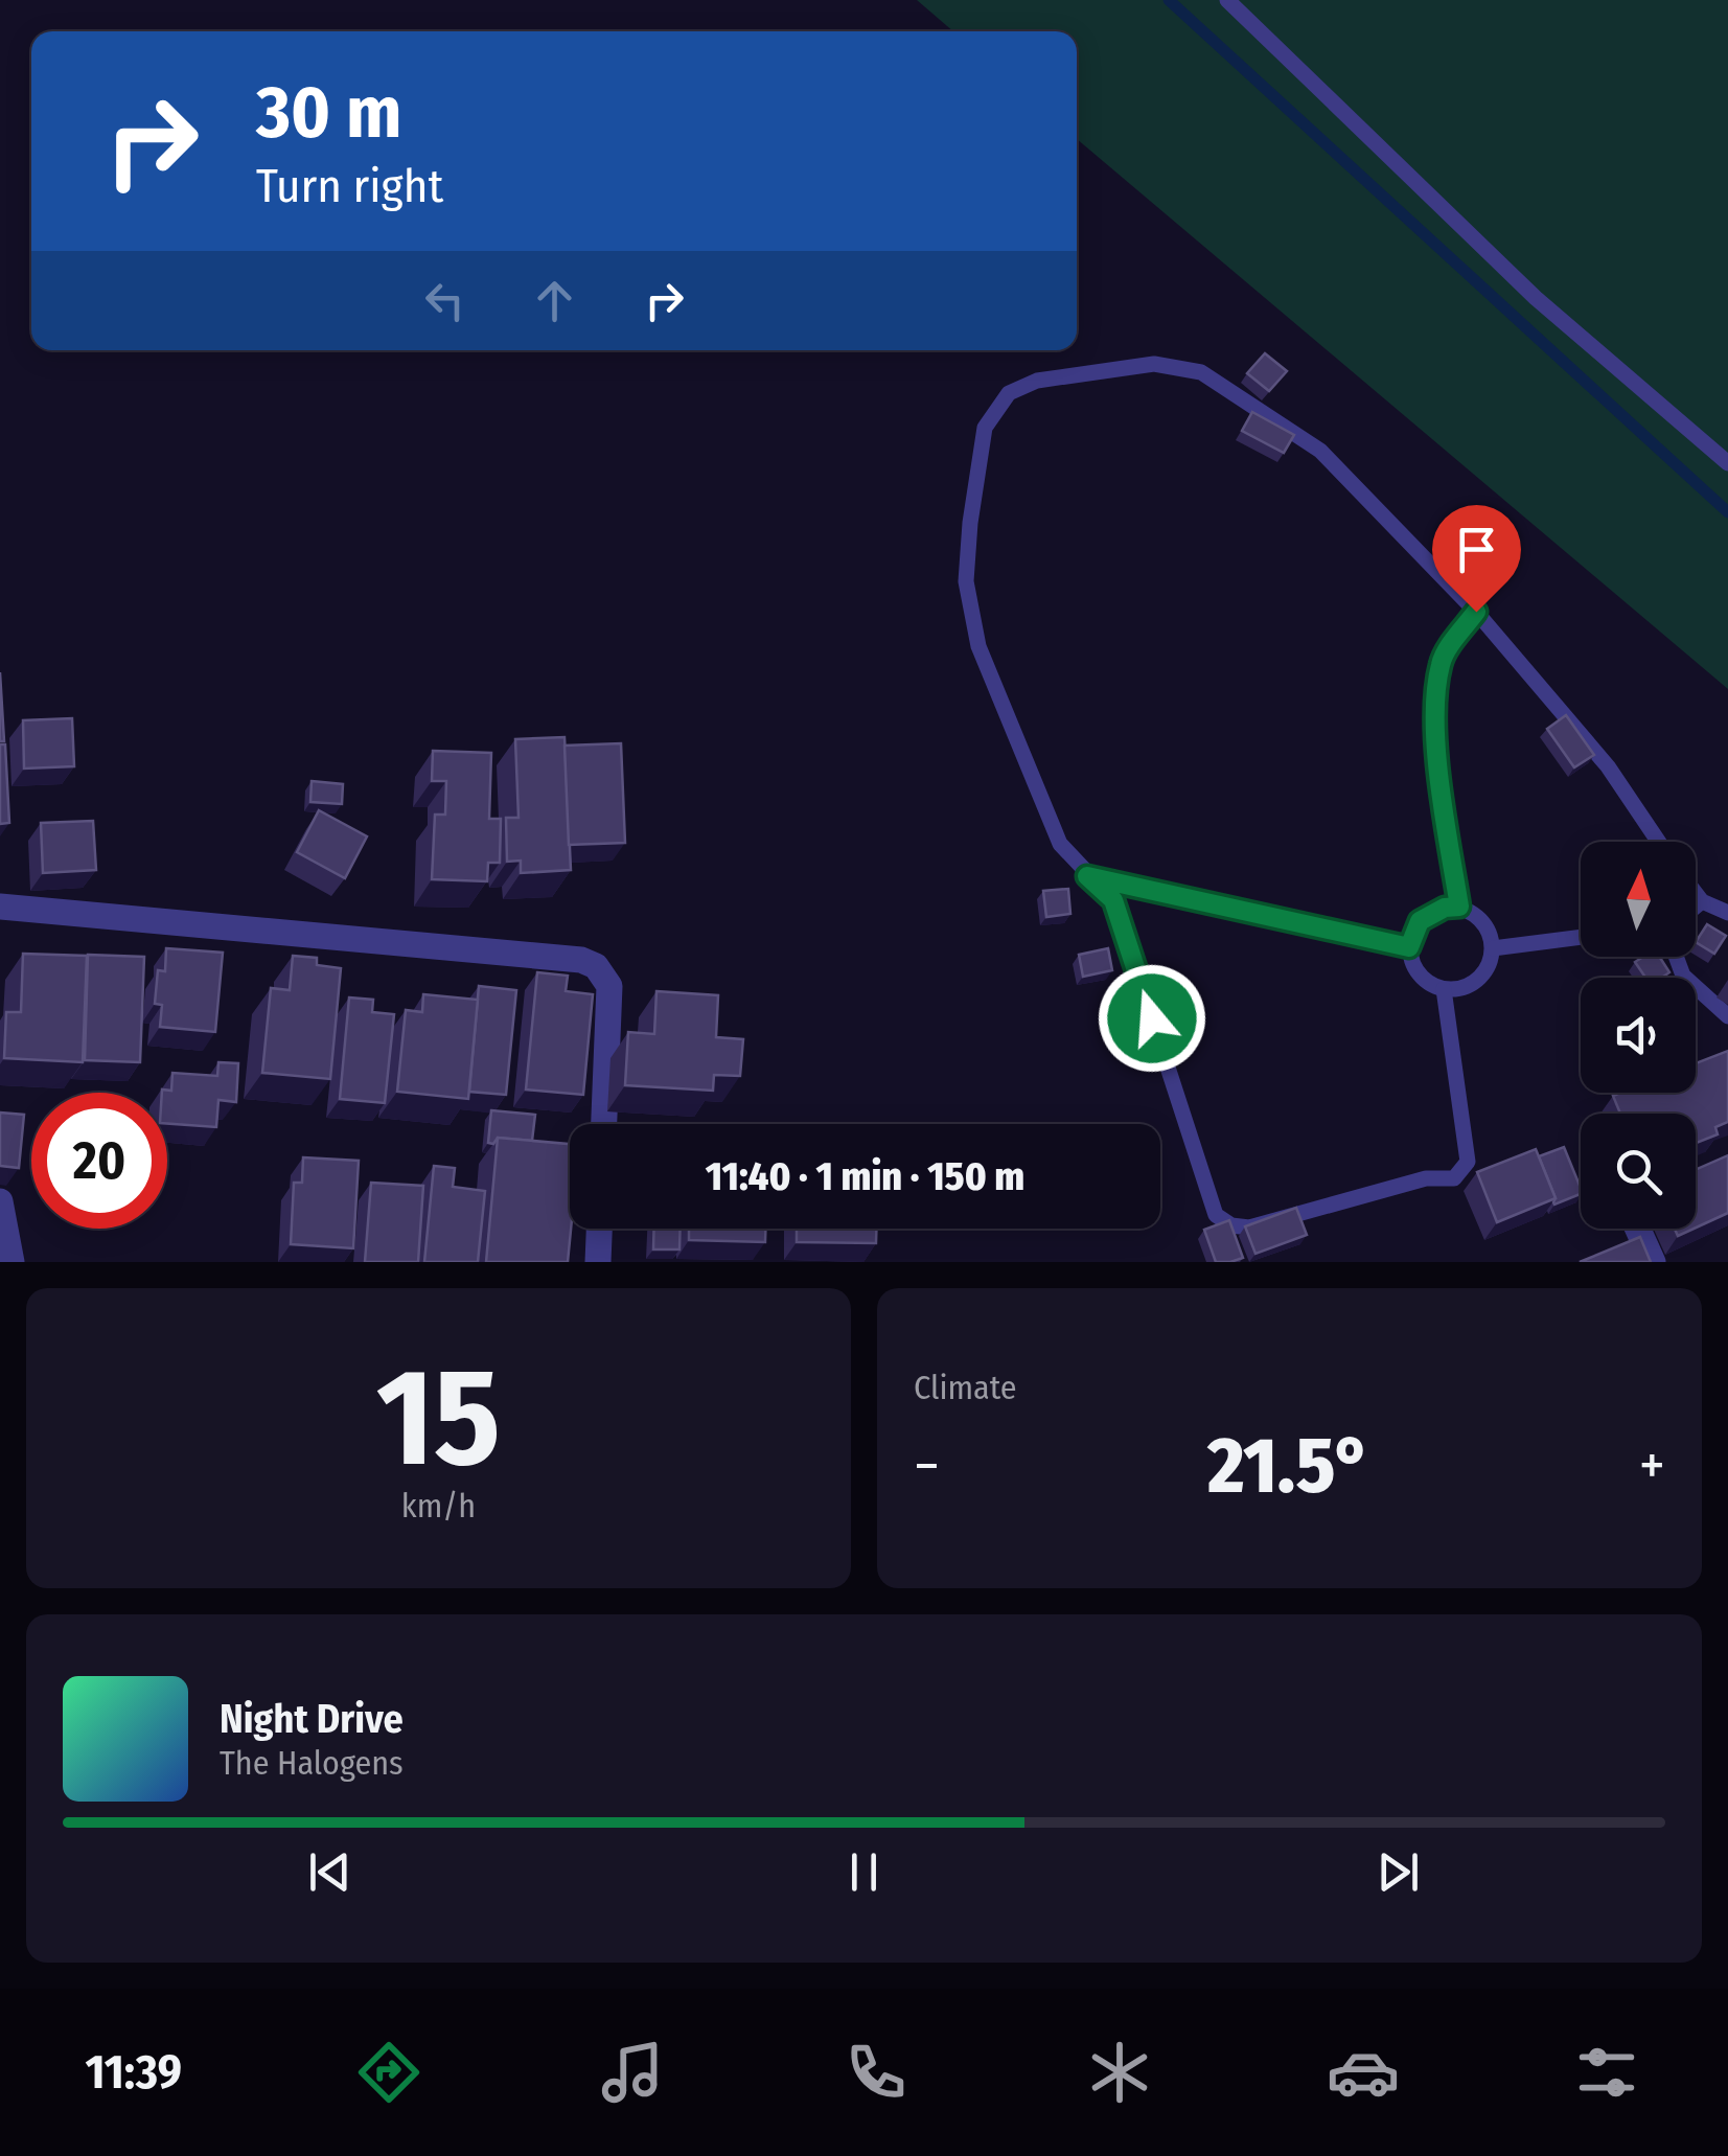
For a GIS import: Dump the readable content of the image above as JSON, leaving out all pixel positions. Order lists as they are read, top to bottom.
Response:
{
  "north": "top",
  "page": {
    "turn": ["30 m", "Turn right"],
    "limit": "20",
    "trip": "11:40 · 1 min · 150 m",
    "tile": [
      ["15", "km/h"],
      "Climate"
    ],
    "heat": ["−", "21.5°", "+"],
    "song": ["Night Drive", "The Halogens"],
    "tabs": "11:39"
  }
}
